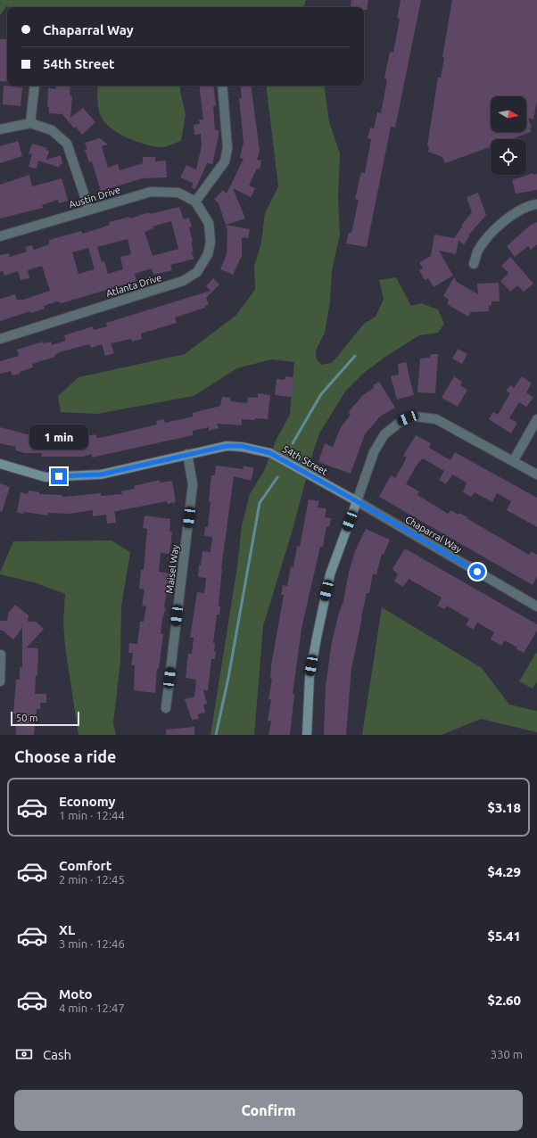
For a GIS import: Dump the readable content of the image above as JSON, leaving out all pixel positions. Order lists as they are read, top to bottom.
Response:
{
  "streets": {
    "street": [
      "Austin Drive",
      "Atlanta Drive",
      "54th Street",
      "Chaparral Way",
      "Maisel Way"
    ]
  },
  "crossings": [
    ["Austin Drive", "Atlanta Drive"],
    ["54th Street", "Chaparral Way"],
    ["54th Street", "Maisel Way"]
  ],
  "scale_bar": "50 m",
  "north": "right",
  "page": {
    "banner": ["Chaparral Way", "54th Street"],
    "bubble": "1 min",
    "scale": "50 m",
    "heading": "Choose a ride",
    "list": [
      {
        "name": "Economy",
        "note": "1 min · 12:44",
        "value": "$3.18"
      },
      {
        "name": "Comfort",
        "note": "2 min · 12:45",
        "value": "$4.29"
      },
      {
        "name": "XL",
        "note": "3 min · 12:46",
        "value": "$5.41"
      },
      {
        "name": "Moto",
        "note": "4 min · 12:47",
        "value": "$2.60"
      }
    ],
    "pay": ["Cash", "330 m"],
    "buttons": "Confirm"
  }
}
